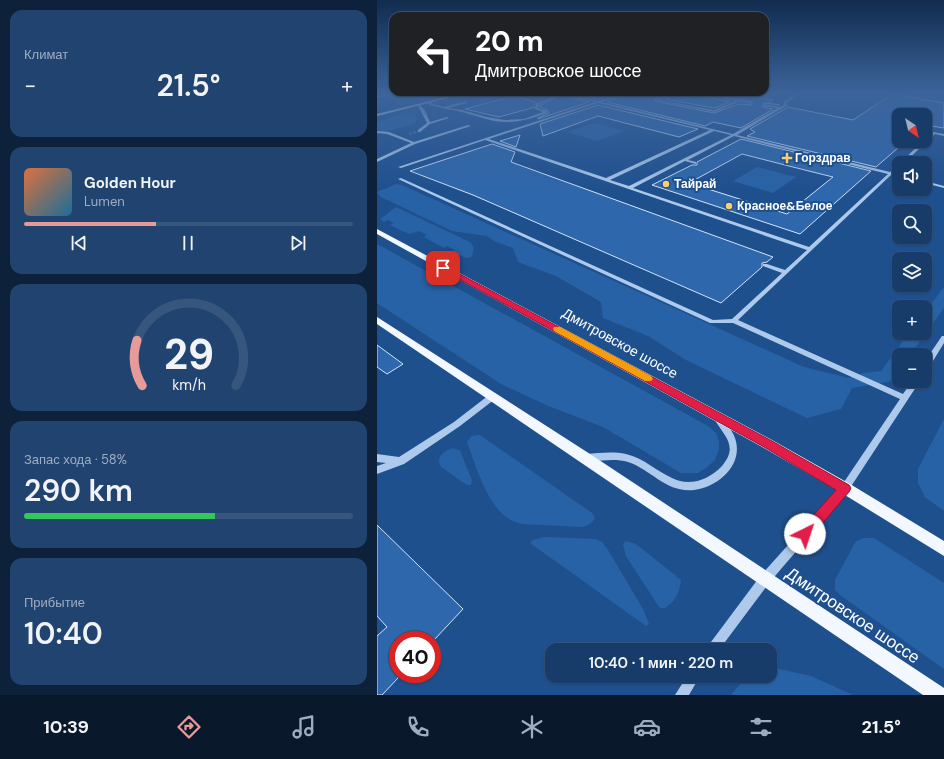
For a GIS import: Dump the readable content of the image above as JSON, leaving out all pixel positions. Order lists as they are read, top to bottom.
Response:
{
  "streets": {
    "main road": ["Дмитровское шоссе"]
  },
  "places": {
    "health": ["Горздрав"],
    "other": ["Тайрай", "Красное&Белое"]
  },
  "north": "bottom right",
  "page": {
    "tile": [
      "Климат",
      ["Запас хода · 58%", "290 km"],
      ["Прибытие", "10:40"]
    ],
    "turn": ["20 m", "Дмитровское шоссе"],
    "heat": ["−", "21.5°", "+"],
    "map_buttons": ["+", "−"],
    "song": ["Golden Hour", "Lumen"],
    "limit": "40",
    "trip": "10:40 · 1 мин · 220 m",
    "tabs": ["10:39", "21.5°"],
    "gauge": ["29", "km/h"]
  }
}
